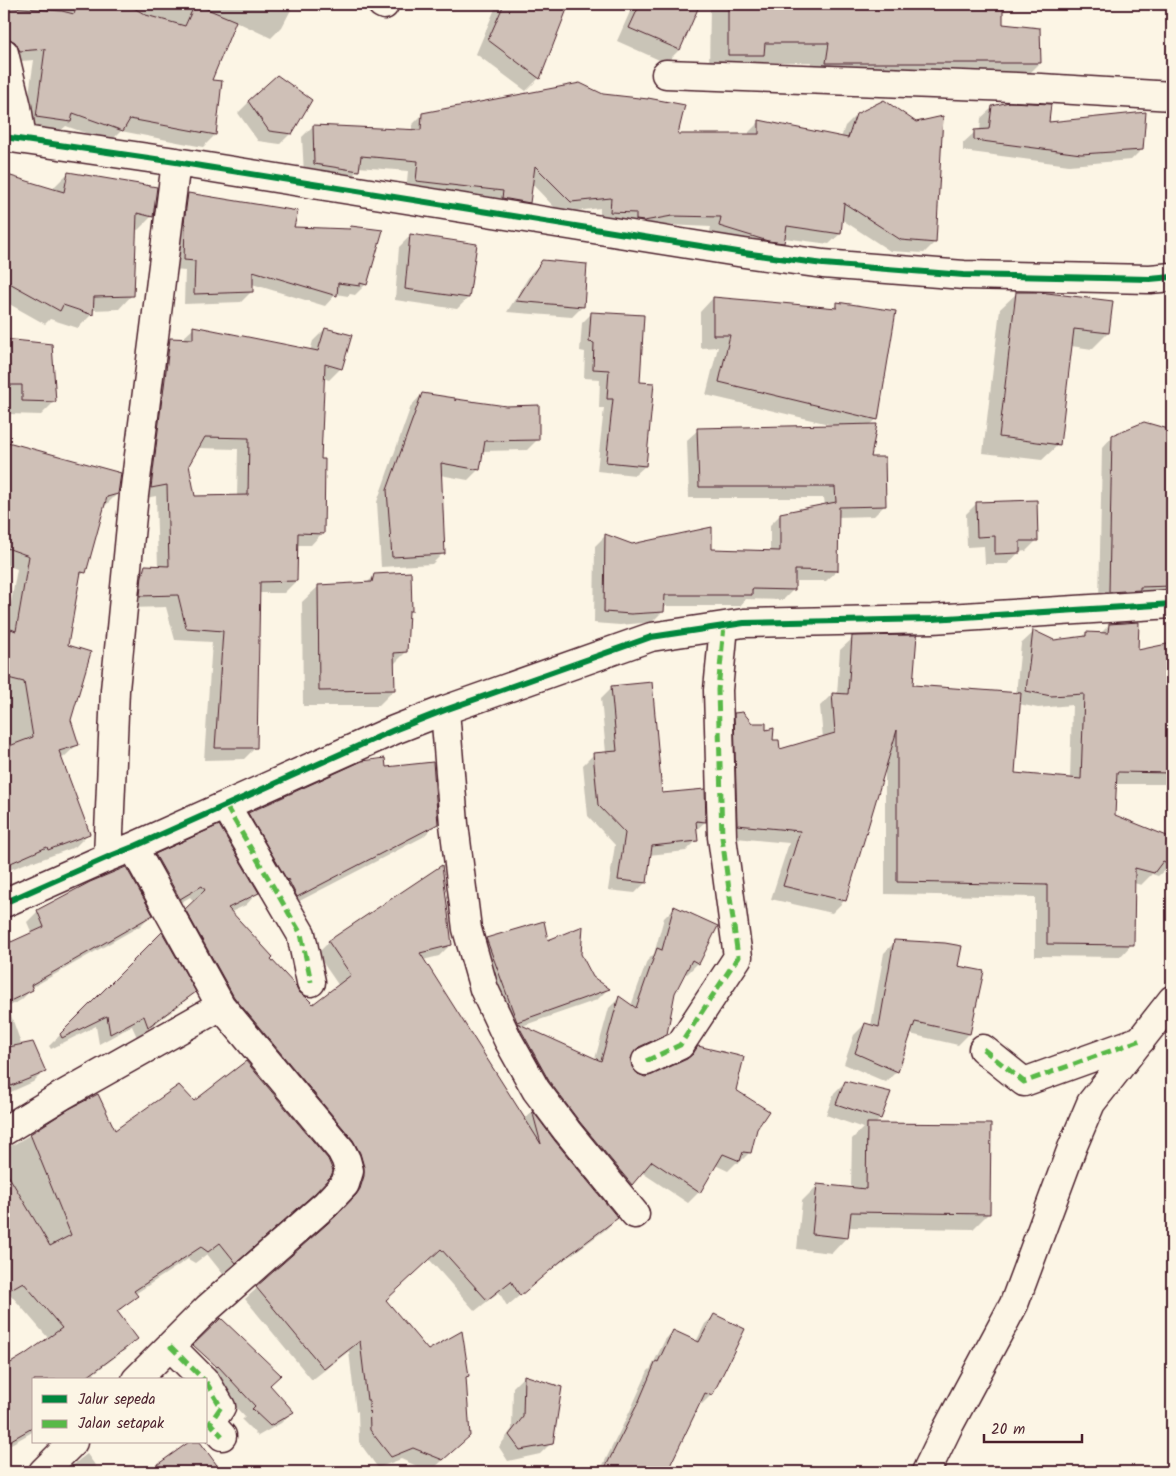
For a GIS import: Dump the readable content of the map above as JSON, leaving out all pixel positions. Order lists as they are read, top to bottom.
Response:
{
  "legend": ["Jalur sepeda", "Jalan setapak"],
  "scale_bar": "20 m"
}
